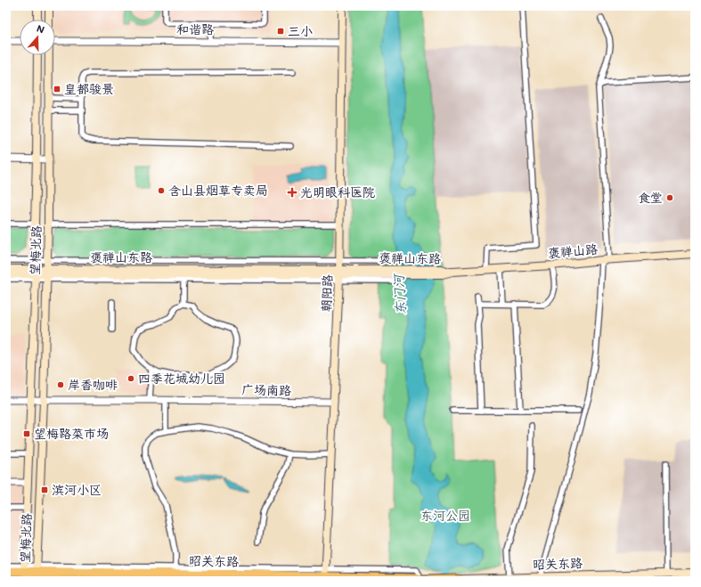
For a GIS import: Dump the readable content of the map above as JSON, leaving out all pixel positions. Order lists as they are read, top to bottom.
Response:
{
  "streets": {
    "main road": [
      "望梅北路",
      "褒禅山路",
      "褒禅山东路",
      "朝阳路",
      "昭关东路"
    ],
    "street": ["和谐路", "广场南路"]
  },
  "crossings": [
    ["和谐路", "朝阳路"],
    ["望梅北路", "褒禅山东路"],
    ["望梅北路", "广场南路"],
    ["望梅北路", "昭关东路"],
    ["褒禅山路", "褒禅山东路"],
    ["褒禅山东路", "朝阳路"],
    ["朝阳路", "广场南路"],
    ["朝阳路", "昭关东路"]
  ],
  "water": ["东门河"],
  "parks": ["东河公园"],
  "places": {
    "transit": [
      "三小",
      "皇都骏景",
      "望梅路菜市场",
      "滨河小区"
    ],
    "other": [
      "含山县烟草专卖局",
      "食堂",
      "四季花城幼儿园",
      "岸香咖啡"
    ],
    "health": ["光明眼科医院"]
  },
  "north": "top"
}
